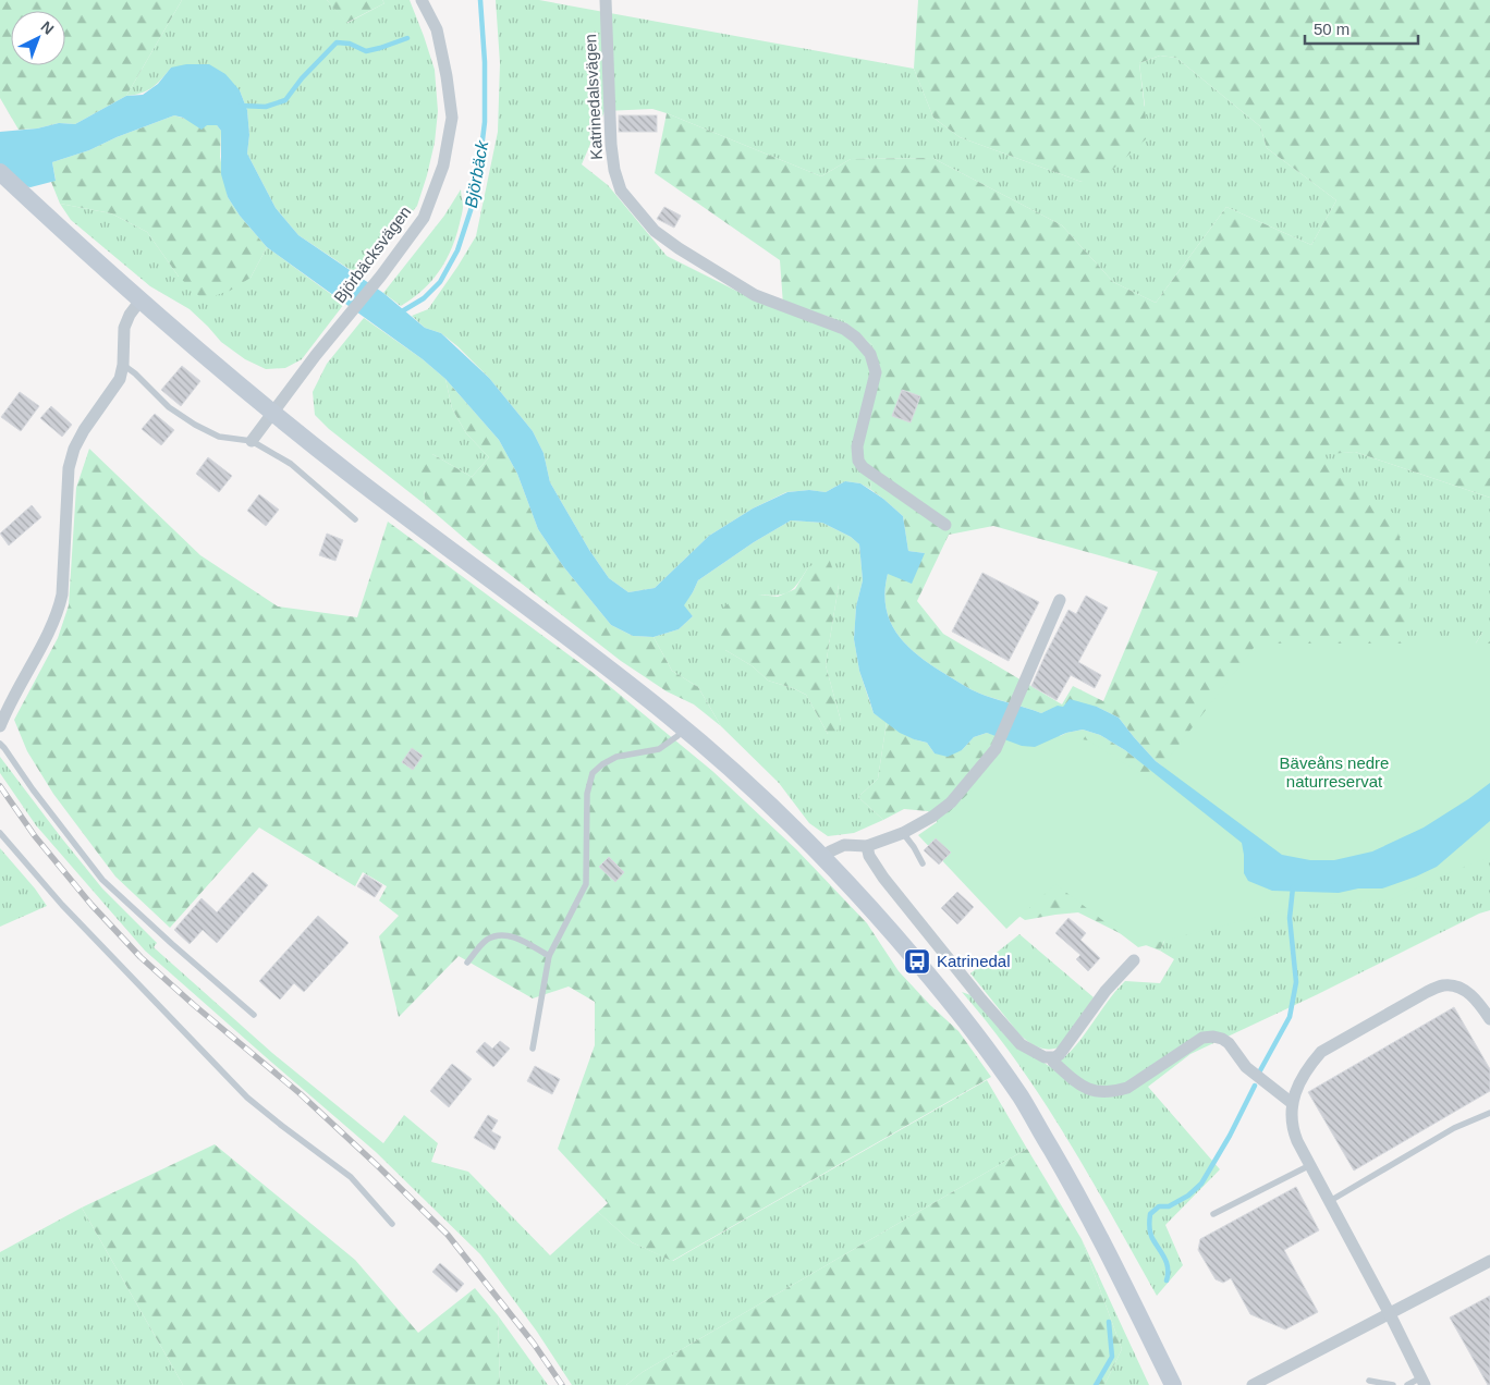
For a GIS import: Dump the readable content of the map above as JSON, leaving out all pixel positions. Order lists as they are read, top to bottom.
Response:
{
  "streets": {
    "street": ["Katrinedalsvägen", "Björbäcksvägen"]
  },
  "water": ["Björbäck"],
  "parks": ["Bäveåns nedre naturreservat"],
  "places": {
    "bus stop": ["Katrinedal"]
  },
  "scale_bar": "50 m",
  "north": "top right"
}
